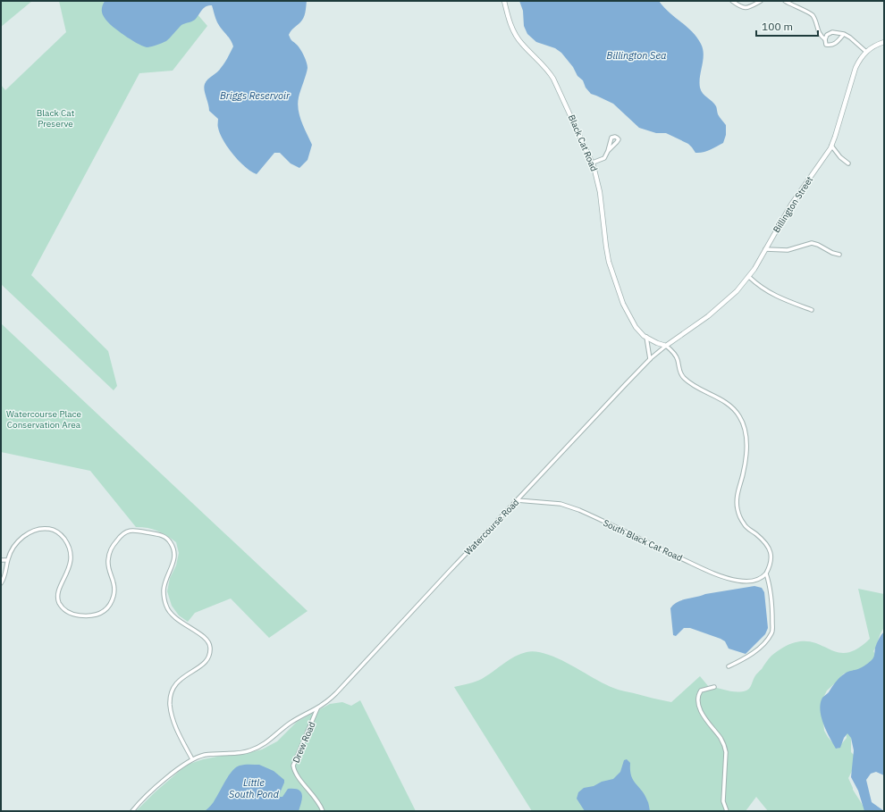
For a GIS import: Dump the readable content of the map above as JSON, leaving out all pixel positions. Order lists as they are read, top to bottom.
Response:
{
  "streets": {
    "street": [
      "Black Cat Road",
      "Billington Street",
      "Watercourse Road",
      "South Black Cat Road",
      "Drew Road"
    ]
  },
  "crossings": [
    ["Black Cat Road", "Billington Street"],
    ["Black Cat Road", "Watercourse Road"],
    ["Black Cat Road", "South Black Cat Road"],
    ["Billington Street", "Watercourse Road"],
    ["Watercourse Road", "South Black Cat Road"],
    ["Watercourse Road", "Drew Road"]
  ],
  "water": ["Billington Sea", "Briggs Reservoir", "Little South Pond"],
  "parks": ["Black Cat Preserve", "Watercourse Place Conservation Area"],
  "scale_bar": "100 m"
}
